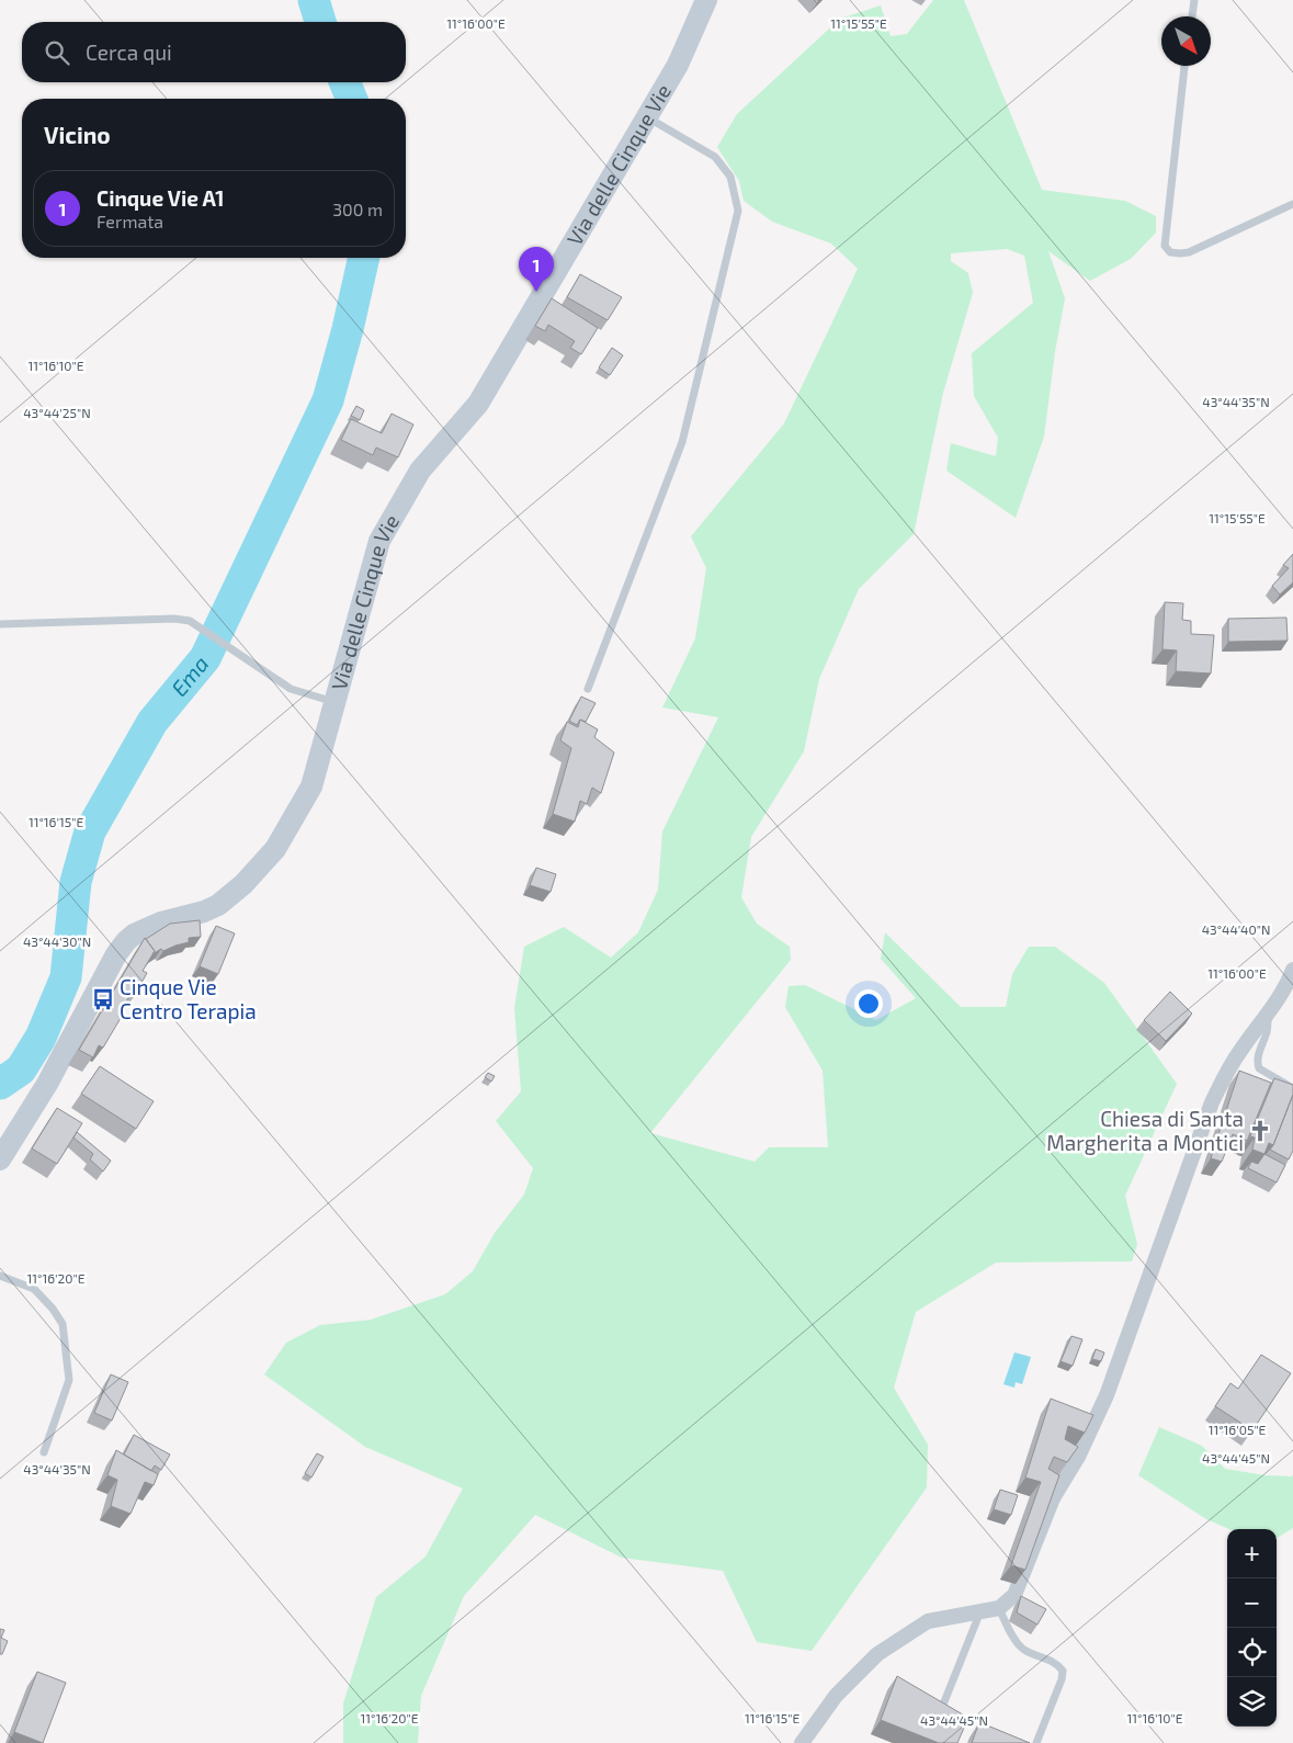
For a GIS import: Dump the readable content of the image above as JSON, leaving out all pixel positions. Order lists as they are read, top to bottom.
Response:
{
  "streets": {
    "street": ["Via delle Cinque Vie"]
  },
  "water": ["Ema"],
  "places": {
    "bus stop": ["Cinque Vie Centro Terapia"],
    "church": ["Chiesa di Santa Margherita a Montici"]
  },
  "north": "bottom right",
  "page": {
    "search": "Cerca qui",
    "heading": "Vicino",
    "list": [
      {
        "mark": "1",
        "name": "Cinque Vie A1",
        "note": "Fermata",
        "value": "300 m"
      }
    ],
    "pins": "1",
    "map_buttons": ["+", "−"]
  },
  "coordinates": [
    "11°15'55\"E",
    "11°16'00\"E",
    "11°16'10\"E",
    "43°44'35\"N",
    "43°44'25\"N",
    "11°16'15\"E",
    "43°44'40\"N",
    "43°44'30\"N",
    "11°16'20\"E",
    "11°16'05\"E",
    "43°44'45\"N"
  ]
}
